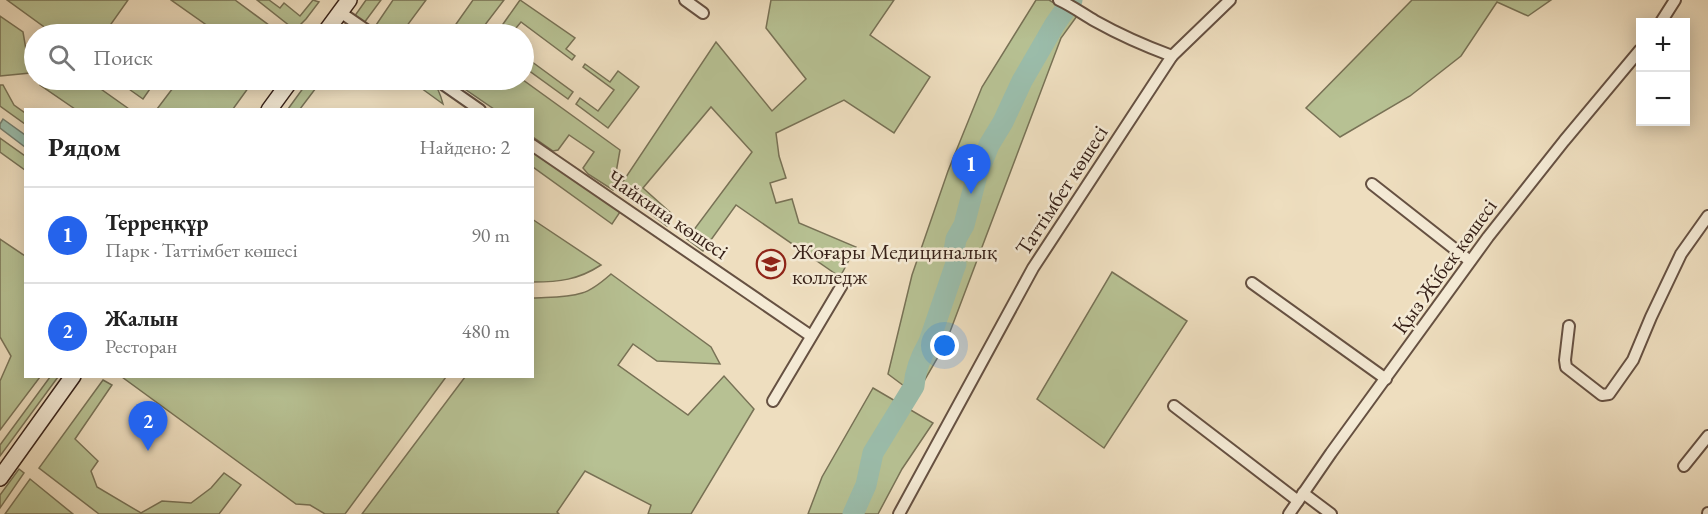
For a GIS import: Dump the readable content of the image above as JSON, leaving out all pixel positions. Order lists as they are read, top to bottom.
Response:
{
  "streets": {
    "street": ["Таттімбет көшесі", "Чайкина көшесі", "Қыз Жібек көшесі"]
  },
  "places": {
    "school or university": ["Жоғары Медициналық колледж"]
  },
  "page": {
    "map_buttons": ["+", "−"],
    "search": "Поиск",
    "heading": ["Рядом", "Найдено: 2"],
    "pins": ["1", "2"],
    "list": [
      {
        "mark": "1",
        "name": "Терреңқұр",
        "note": "Парк · Таттімбет көшесі",
        "value": "90 m"
      },
      {
        "mark": "2",
        "name": "Жалын",
        "note": "Ресторан",
        "value": "480 m"
      }
    ]
  }
}
